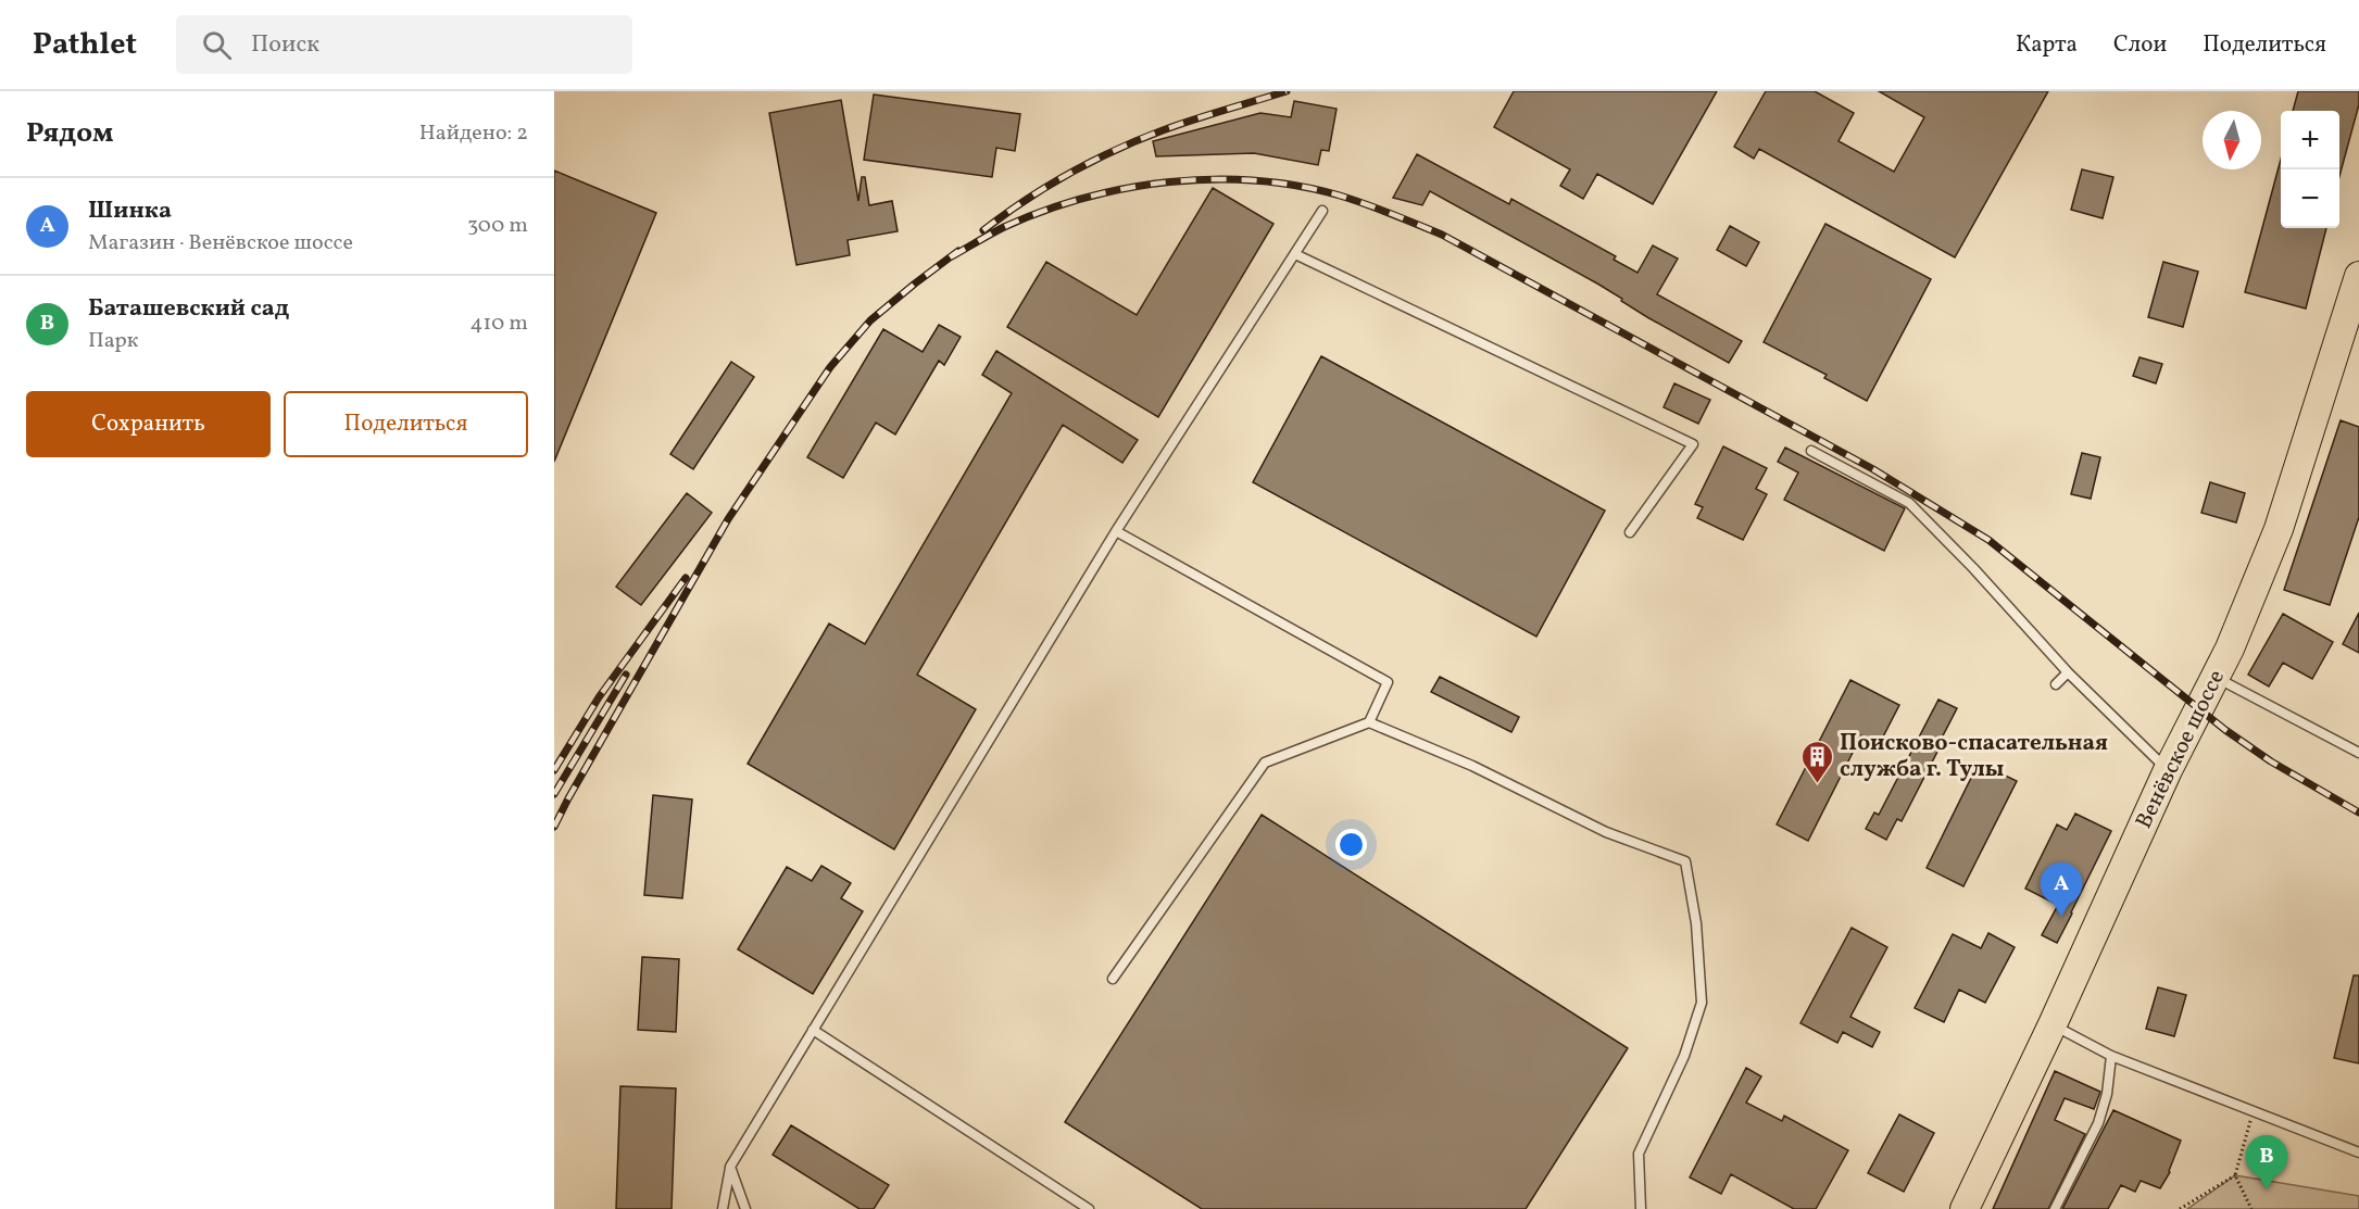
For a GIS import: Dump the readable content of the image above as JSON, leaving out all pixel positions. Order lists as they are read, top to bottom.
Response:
{
  "streets": {
    "main road": ["Венёвское шоссе"]
  },
  "places": {
    "building": ["Поисково-спасательная служба г. Тулы"]
  },
  "north": "bottom",
  "page": {
    "header": "Pathlet",
    "search": "Поиск",
    "nav": ["Карта", "Слои", "Поделиться"],
    "heading": ["Рядом", "Найдено: 2"],
    "map_buttons": ["+", "−"],
    "list": [
      {
        "mark": "A",
        "name": "Шинка",
        "note": "Магазин · Венёвское шоссе",
        "value": "300 m"
      },
      {
        "mark": "B",
        "name": "Баташевский сад",
        "note": "Парк",
        "value": "410 m"
      }
    ],
    "buttons": ["Сохранить", "Поделиться"],
    "pins": ["A", "B"]
  }
}
